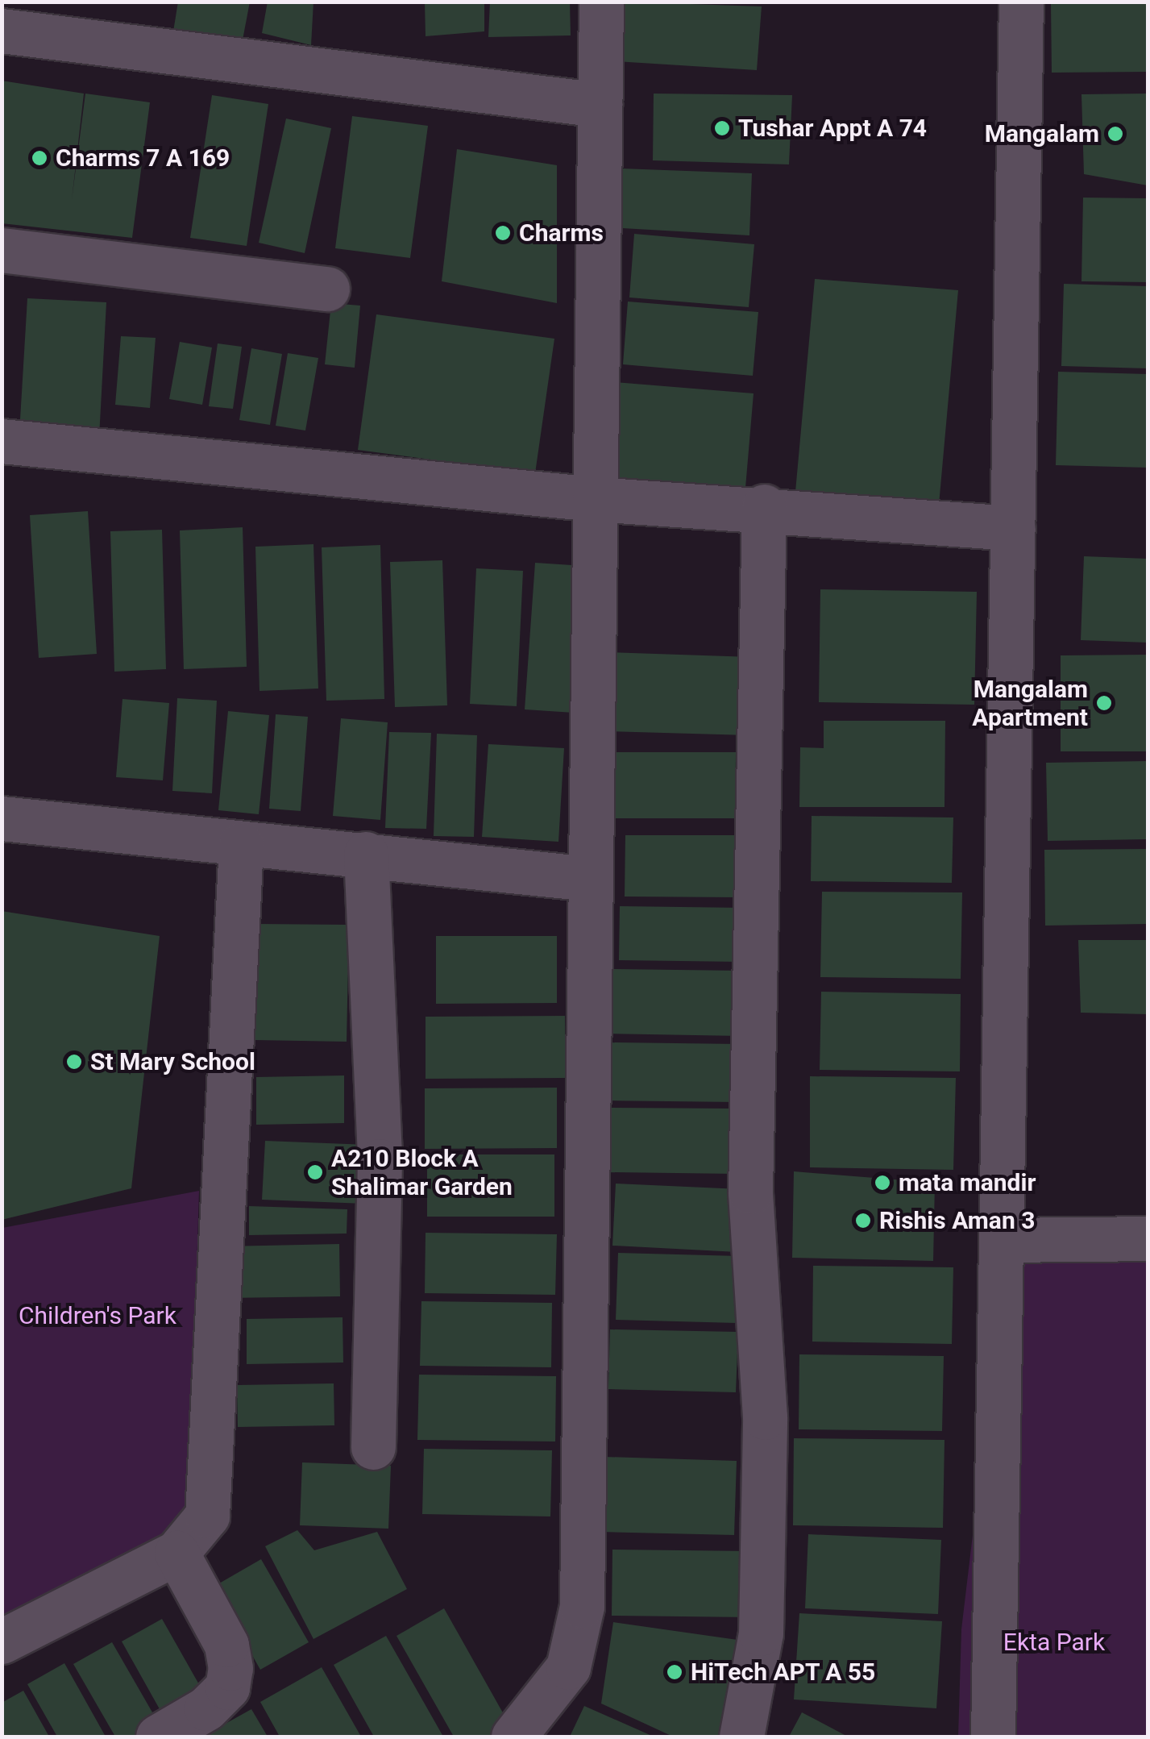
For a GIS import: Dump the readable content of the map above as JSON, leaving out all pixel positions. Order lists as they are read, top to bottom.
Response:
{
  "parks": ["Children's Park", "Ekta Park"],
  "places": [
    "Tushar Appt A 74",
    "Mangalam",
    "Charms 7 A 169",
    "Charms",
    "Mangalam Apartment",
    "St Mary School",
    "A210 Block A Shalimar Garden",
    "mata mandir",
    "Rishis Aman 3",
    "HiTech APT A 55"
  ]
}
